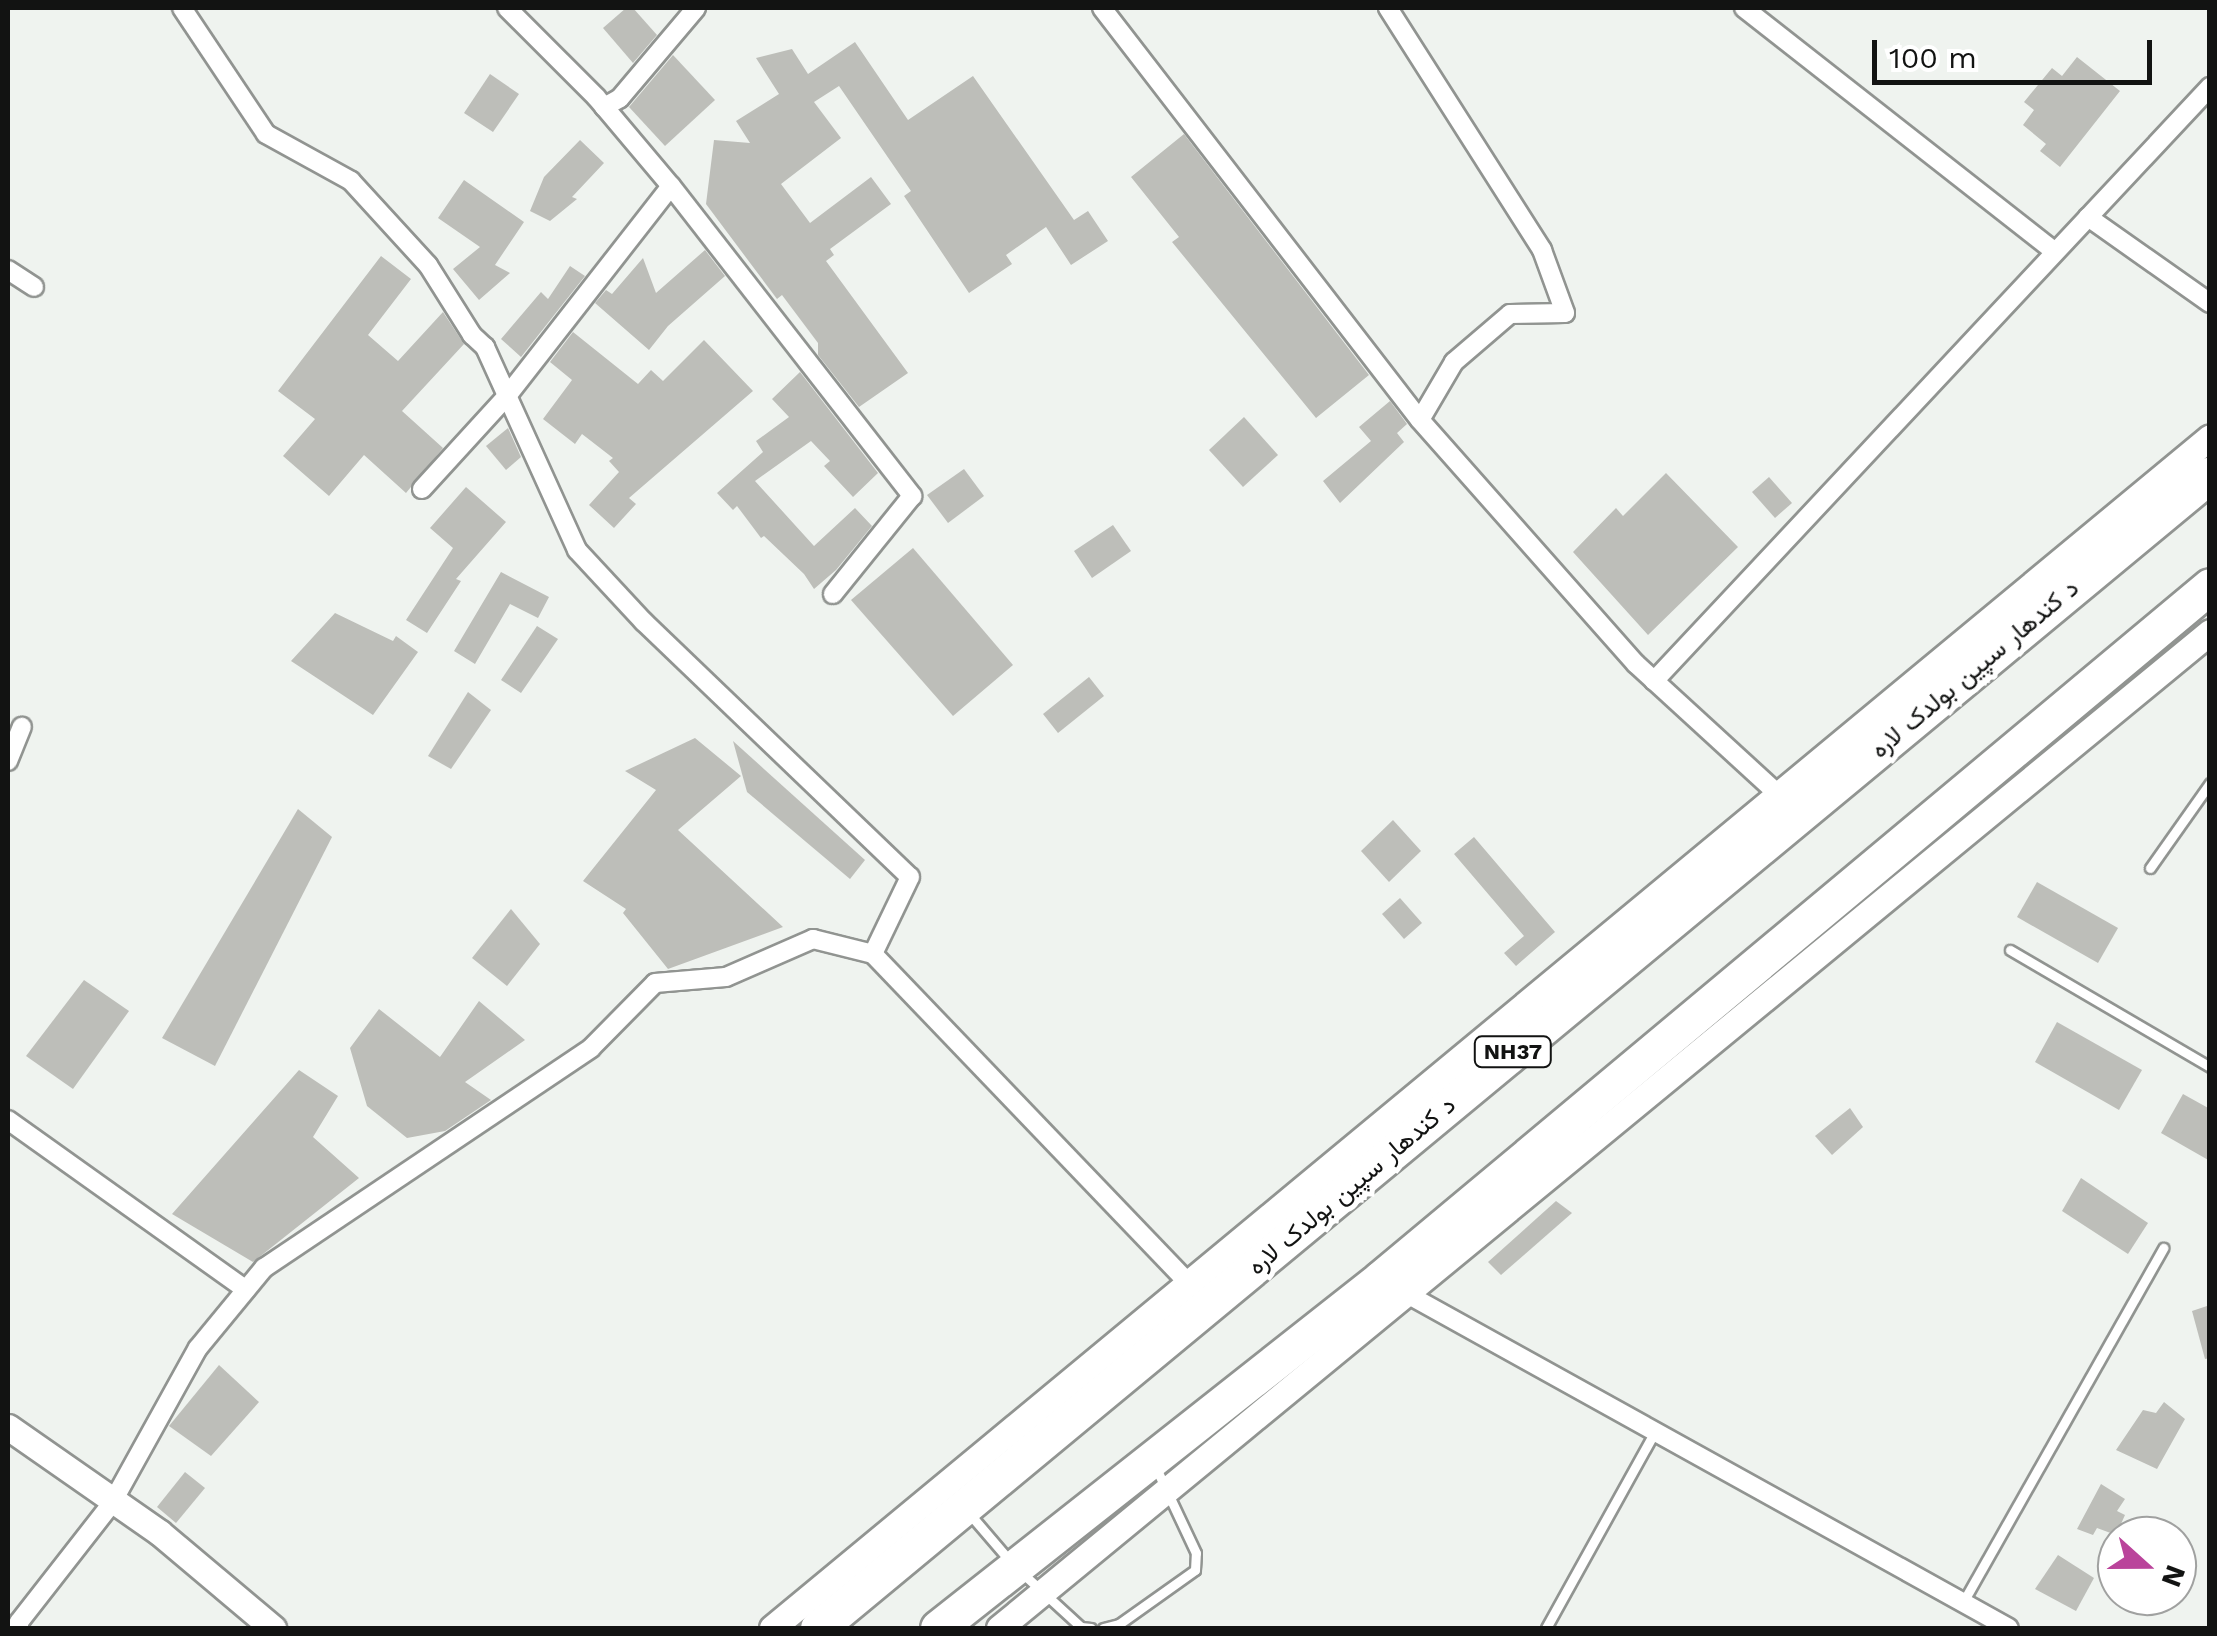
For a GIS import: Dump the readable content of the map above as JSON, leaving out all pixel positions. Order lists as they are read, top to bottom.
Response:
{
  "streets": {
    "highway": ["د کندهار سپین بولدک لاره", "NH37"]
  },
  "scale_bar": "100 m",
  "north": "right"
}
